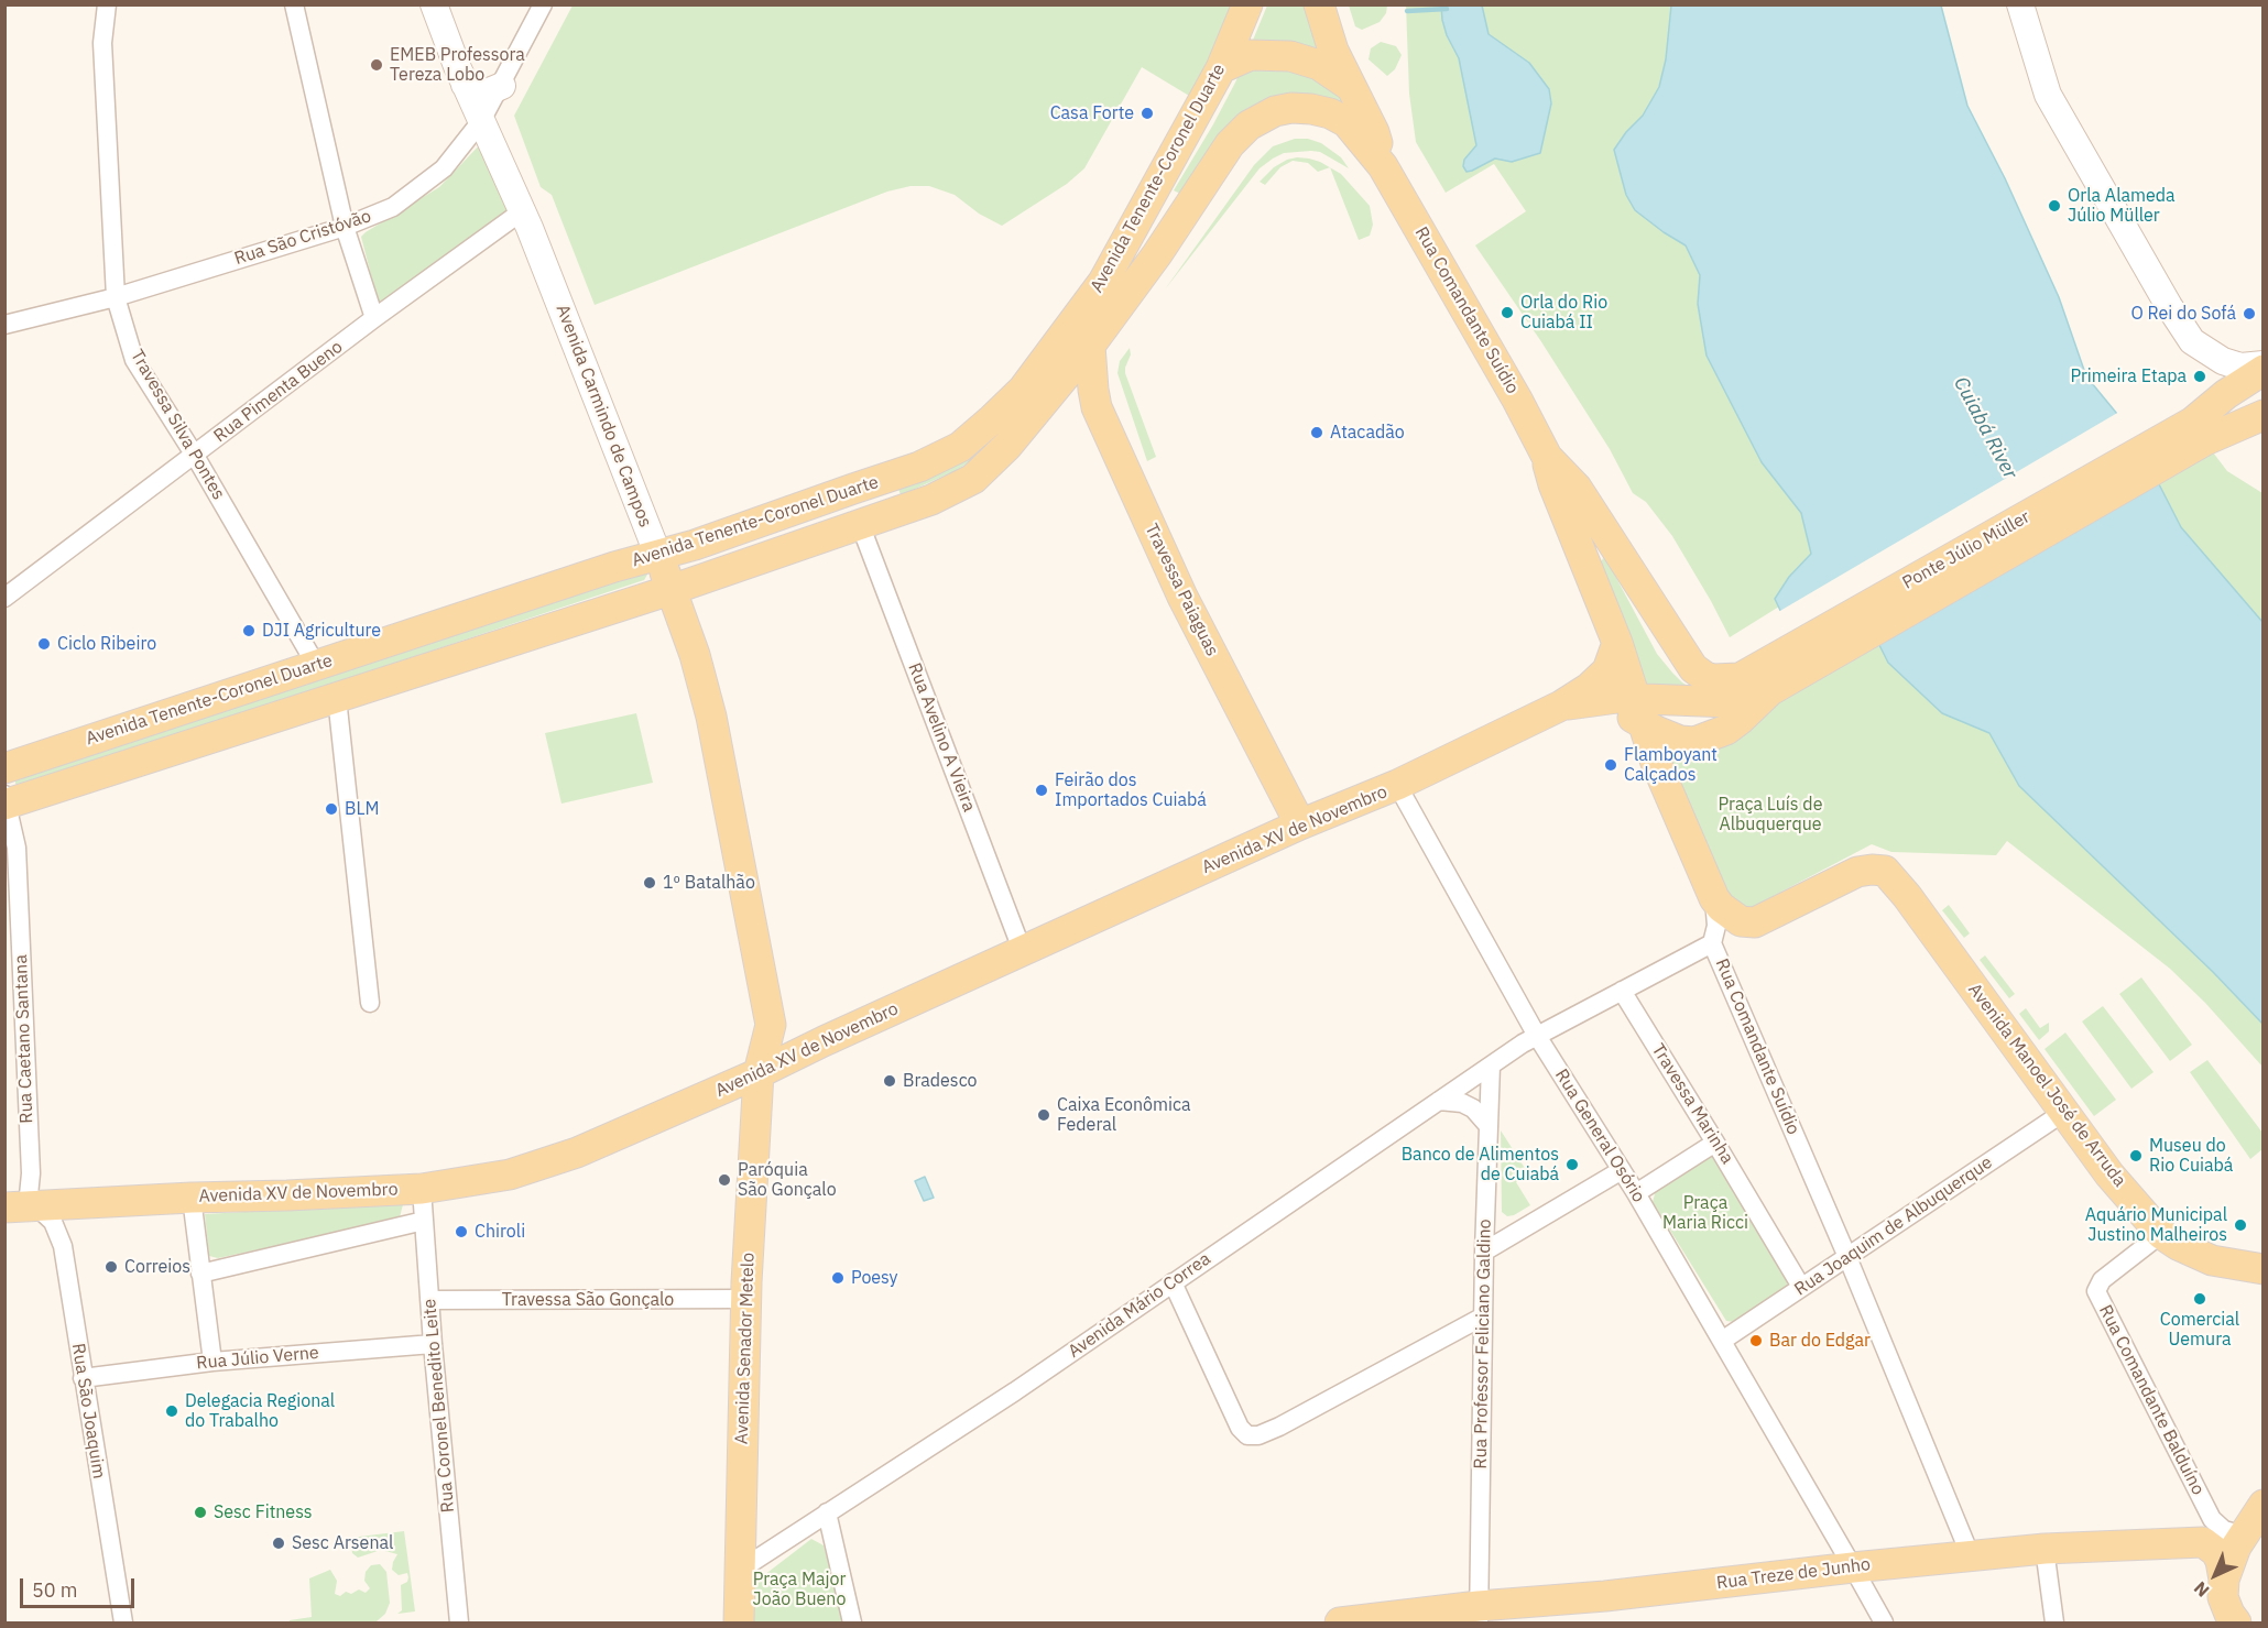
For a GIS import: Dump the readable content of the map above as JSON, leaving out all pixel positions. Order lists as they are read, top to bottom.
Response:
{
  "streets": {
    "main road": [
      "Avenida Tenente-Coronel Duarte",
      "Rua Comandante Suídio",
      "Avenida Carmindo de Campos",
      "Ponte Júlio Müller",
      "Travessa Paiaguas",
      "Avenida XV de Novembro",
      "Avenida Manoel José de Arruda",
      "Avenida Senador Metelo",
      "Rua Treze de Junho"
    ],
    "street": [
      "Rua São Cristóvão",
      "Rua Pimenta Bueno",
      "Travessa Silva Pontes",
      "Rua Avelino A Vieira",
      "Rua Caetano Santana",
      "Travessa Marinha",
      "Rua General Osório",
      "Rua Joaquim de Albuquerque",
      "Travessa São Gonçalo",
      "Avenida Mário Correa",
      "Rua Professor Feliciano Galdino",
      "Rua Júlio Verne",
      "Rua Comandante Balduíno",
      "Rua Coronel Benedito Leite",
      "Rua São Joaquim"
    ]
  },
  "crossings": [
    ["Avenida Tenente-Coronel Duarte", "Rua Comandante Suídio"],
    ["Avenida Tenente-Coronel Duarte", "Avenida Carmindo de Campos"],
    ["Avenida Tenente-Coronel Duarte", "Travessa Silva Pontes"],
    ["Avenida Tenente-Coronel Duarte", "Travessa Paiaguas"],
    ["Avenida Tenente-Coronel Duarte", "Rua Avelino A Vieira"],
    ["Avenida Tenente-Coronel Duarte", "Rua Caetano Santana"],
    ["Rua São Cristóvão", "Avenida Carmindo de Campos"],
    ["Rua São Cristóvão", "Travessa Silva Pontes"],
    ["Rua Comandante Suídio", "Ponte Júlio Müller"],
    ["Rua Comandante Suídio", "Avenida Manoel José de Arruda"],
    ["Rua Comandante Suídio", "Rua Joaquim de Albuquerque"],
    ["Rua Comandante Suídio", "Avenida Mário Correa"],
    ["Rua Comandante Suídio", "Rua Treze de Junho"],
    ["Rua Pimenta Bueno", "Avenida Carmindo de Campos"],
    ["Rua Pimenta Bueno", "Travessa Silva Pontes"],
    ["Avenida Carmindo de Campos", "Avenida XV de Novembro"],
    ["Avenida Carmindo de Campos", "Avenida Senador Metelo"],
    ["Travessa Paiaguas", "Avenida XV de Novembro"],
    ["Rua Avelino A Vieira", "Avenida XV de Novembro"],
    ["Avenida XV de Novembro", "Rua Caetano Santana"],
    ["Avenida XV de Novembro", "Rua General Osório"],
    ["Avenida XV de Novembro", "Avenida Senador Metelo"],
    ["Avenida XV de Novembro", "Rua Coronel Benedito Leite"],
    ["Avenida XV de Novembro", "Rua São Joaquim"],
    ["Rua Caetano Santana", "Rua São Joaquim"],
    ["Avenida Manoel José de Arruda", "Rua Joaquim de Albuquerque"],
    ["Avenida Manoel José de Arruda", "Rua Comandante Balduíno"],
    ["Travessa Marinha", "Rua Joaquim de Albuquerque"],
    ["Travessa Marinha", "Avenida Mário Correa"],
    ["Rua General Osório", "Rua Joaquim de Albuquerque"],
    ["Rua General Osório", "Avenida Mário Correa"],
    ["Rua General Osório", "Rua Treze de Junho"],
    ["Travessa São Gonçalo", "Avenida Senador Metelo"],
    ["Travessa São Gonçalo", "Rua Coronel Benedito Leite"],
    ["Avenida Mário Correa", "Rua Professor Feliciano Galdino"],
    ["Avenida Mário Correa", "Avenida Senador Metelo"],
    ["Rua Professor Feliciano Galdino", "Rua Treze de Junho"],
    ["Rua Júlio Verne", "Rua Coronel Benedito Leite"],
    ["Rua Júlio Verne", "Rua São Joaquim"]
  ],
  "water": ["Cuiabá River"],
  "parks": ["Praça Luís de Albuquerque", "Praça Maria Ricci", "Praça Major João Bueno"],
  "places": [
    "EMEB Professora Tereza Lobo",
    "Casa Forte",
    "Orla Alameda Júlio Müller",
    "Orla do Rio Cuiabá II",
    "O Rei do Sofá",
    "Primeira Etapa",
    "Atacadão",
    "DJI Agriculture",
    "Ciclo Ribeiro",
    "Flamboyant Calçados",
    "Feirão dos Importados Cuiabá",
    "BLM",
    "1º Batalhão",
    "Bradesco",
    "Caixa Econômica Federal",
    "Museu do Rio Cuiabá",
    "Banco de Alimentos de Cuiabá",
    "Paróquia São Gonçalo",
    "Aquário Municipal Justino Malheiros",
    "Chiroli",
    "Correios",
    "Poesy",
    "Comercial Uemura",
    "Bar do Edgar",
    "Delegacia Regional do Trabalho",
    "Sesc Fitness",
    "Sesc Arsenal"
  ],
  "scale_bar": "50 m",
  "north": "bottom left"
}
